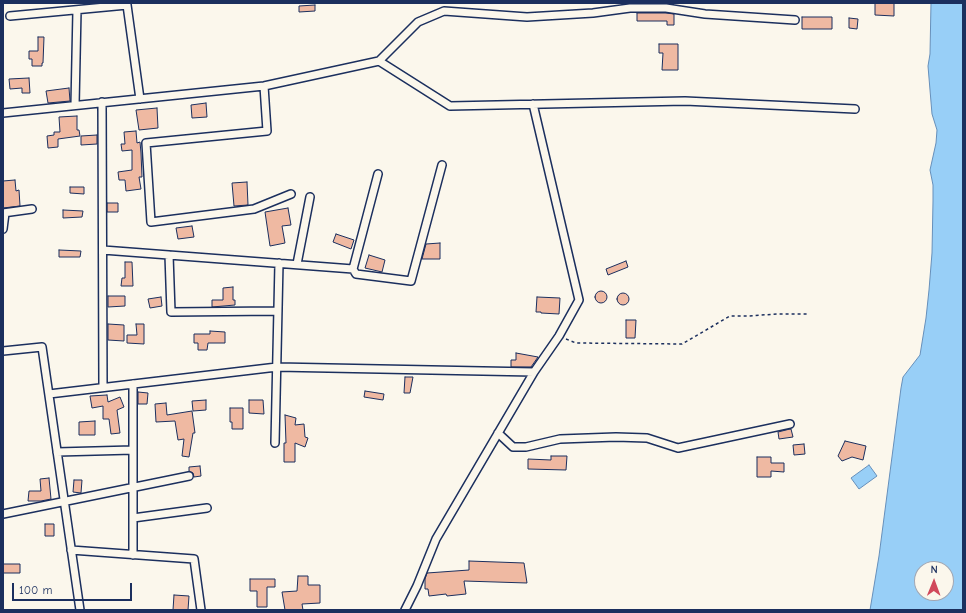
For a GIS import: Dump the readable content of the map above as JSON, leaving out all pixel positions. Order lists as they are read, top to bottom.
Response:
{
  "scale_bar": "100 m",
  "north": "top"
}
